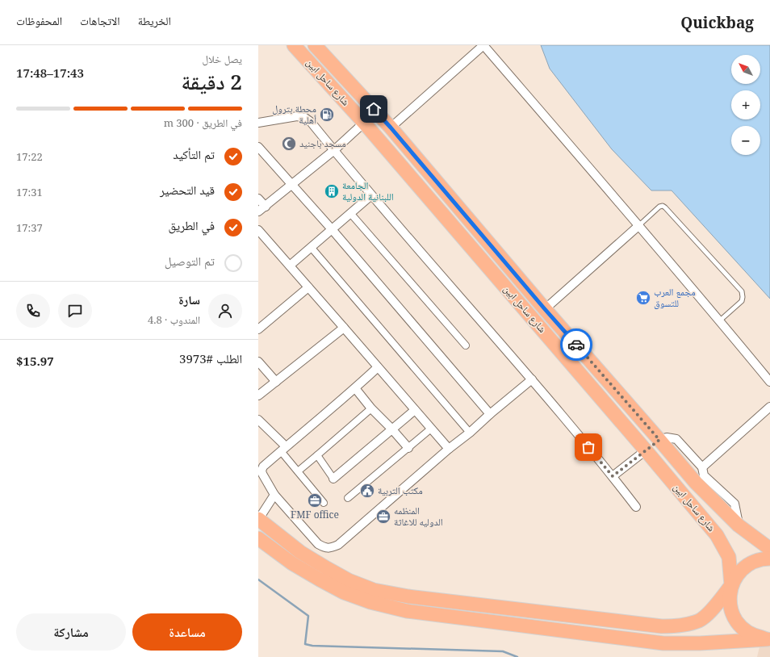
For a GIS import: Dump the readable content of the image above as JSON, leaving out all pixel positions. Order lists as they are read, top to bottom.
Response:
{
  "streets": {
    "highway": ["شارع ساحل ابين"]
  },
  "places": {
    "fuel station": ["محطة بترول أهلية"],
    "mosque": ["مسجد باجنيد"],
    "building": ["الجامعة اللبنانية الدولية"],
    "supermarket": ["مجمع العرب للتسوق"],
    "public building": ["مكتب التربية"],
    "office": ["FMF office", "المنظمه الدوليه للاغاثة"]
  },
  "north": "top left",
  "page": {
    "header": "Quickbag",
    "nav": ["الخريطة", "الاتجاهات", "المحفوظات"],
    "heading": ["2 دقيقة", "يصل خلال", "17:43–17:48"],
    "panel": [
      "سارة",
      "المندوب · 4.8",
      "الطلب #3973",
      "$15.97"
    ],
    "map_buttons": ["+", "−"],
    "bar": "في الطريق · 300 m",
    "list": [
      ["تم التأكيد", "17:22"],
      ["قيد التحضير", "17:31"],
      ["في الطريق", "17:37"],
      "تم التوصيل"
    ],
    "buttons": ["مساعدة", "مشاركة"]
  }
}
